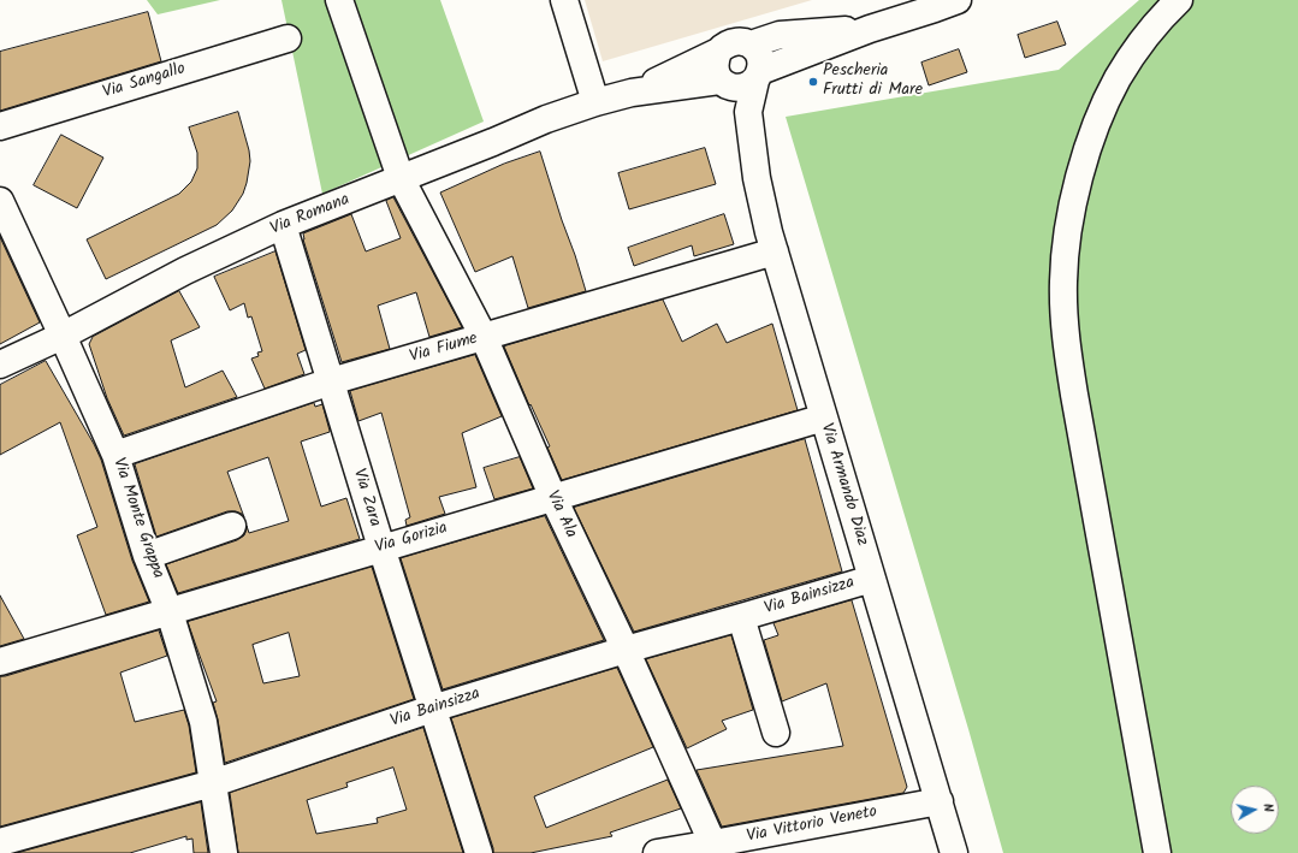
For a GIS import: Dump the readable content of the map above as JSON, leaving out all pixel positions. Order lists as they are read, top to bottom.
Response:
{
  "streets": {
    "street": [
      "Via Sangallo",
      "Via Romana",
      "Via Fiume",
      "Via Armando Diaz",
      "Via Zara",
      "Via Ala",
      "Via Monte Grappa",
      "Via Gorizia",
      "Via Bainsizza",
      "Via Vittorio Veneto"
    ]
  },
  "crossings": [
    ["Via Romana", "Via Armando Diaz"],
    ["Via Romana", "Via Zara"],
    ["Via Romana", "Via Ala"],
    ["Via Romana", "Via Monte Grappa"],
    ["Via Fiume", "Via Armando Diaz"],
    ["Via Fiume", "Via Zara"],
    ["Via Fiume", "Via Ala"],
    ["Via Fiume", "Via Monte Grappa"],
    ["Via Armando Diaz", "Via Gorizia"],
    ["Via Armando Diaz", "Via Bainsizza"],
    ["Via Armando Diaz", "Via Vittorio Veneto"],
    ["Via Zara", "Via Gorizia"],
    ["Via Zara", "Via Bainsizza"],
    ["Via Ala", "Via Gorizia"],
    ["Via Ala", "Via Bainsizza"],
    ["Via Ala", "Via Vittorio Veneto"],
    ["Via Monte Grappa", "Via Gorizia"],
    ["Via Monte Grappa", "Via Bainsizza"]
  ],
  "places": ["Pescheria Frutti di Mare"],
  "north": "right"
}
